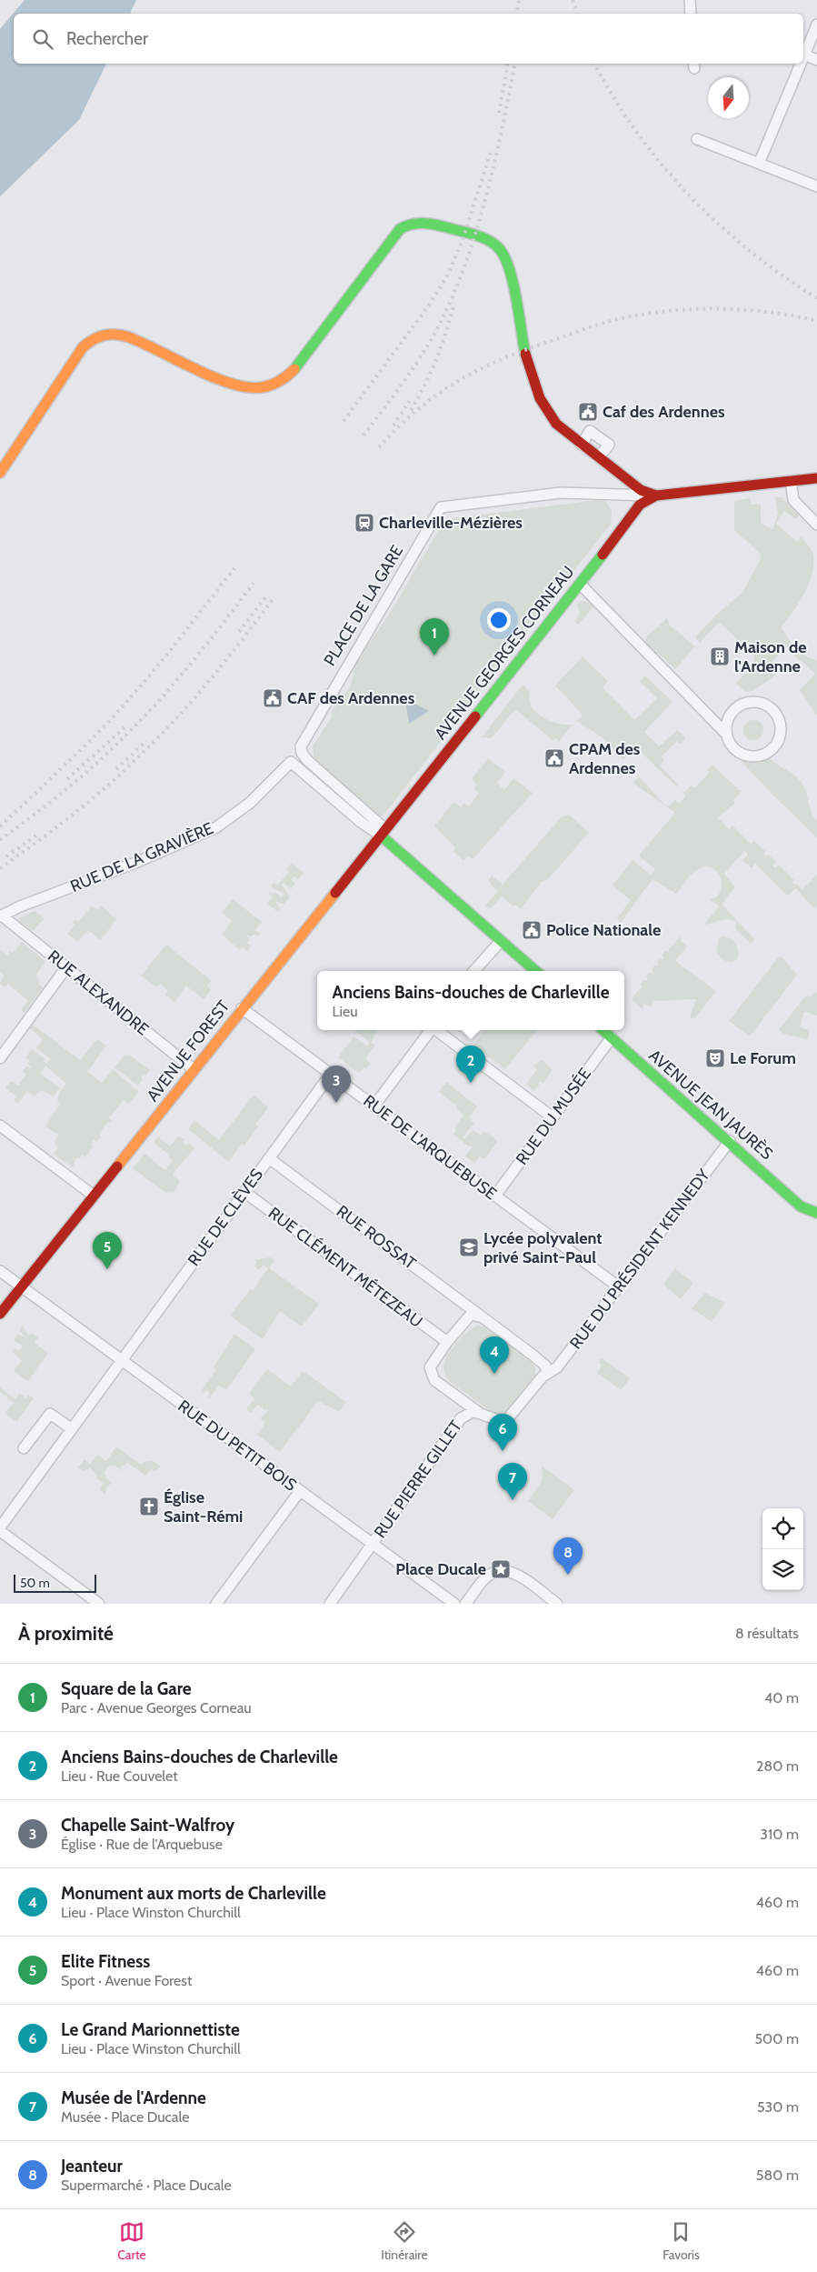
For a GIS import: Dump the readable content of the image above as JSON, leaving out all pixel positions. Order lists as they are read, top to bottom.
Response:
{
  "streets": {
    "street": [
      "PLACE DE LA GARE",
      "AVENUE GEORGES CORNEAU",
      "RUE DE LA GRAVIÈRE",
      "RUE ALEXANDRE",
      "AVENUE FOREST",
      "AVENUE JEAN JAURÈS",
      "RUE DU MUSÉE",
      "RUE DE L'ARQUEBUSE",
      "RUE DE CLÈVES",
      "RUE ROSSAT",
      "RUE DU PRÉSIDENT KENNEDY",
      "RUE CLÉMENT MÉTEZEAU",
      "RUE DU PETIT BOIS",
      "RUE PIERRE GILLET"
    ]
  },
  "crossings": [
    ["PLACE DE LA GARE", "AVENUE GEORGES CORNEAU"],
    ["PLACE DE LA GARE", "RUE DE LA GRAVIÈRE"],
    ["PLACE DE LA GARE", "AVENUE FOREST"],
    ["AVENUE GEORGES CORNEAU", "RUE DE LA GRAVIÈRE"],
    ["AVENUE GEORGES CORNEAU", "AVENUE FOREST"],
    ["RUE DE LA GRAVIÈRE", "RUE ALEXANDRE"],
    ["RUE DE LA GRAVIÈRE", "AVENUE FOREST"],
    ["RUE ALEXANDRE", "AVENUE FOREST"],
    ["AVENUE FOREST", "RUE DE L'ARQUEBUSE"],
    ["AVENUE FOREST", "RUE DU PETIT BOIS"],
    ["AVENUE JEAN JAURÈS", "RUE DU MUSÉE"],
    ["AVENUE JEAN JAURÈS", "RUE DU PRÉSIDENT KENNEDY"],
    ["RUE DU MUSÉE", "RUE DE L'ARQUEBUSE"],
    ["RUE DE L'ARQUEBUSE", "RUE DE CLÈVES"],
    ["RUE DE L'ARQUEBUSE", "RUE DU PRÉSIDENT KENNEDY"],
    ["RUE DE CLÈVES", "RUE ROSSAT"],
    ["RUE DE CLÈVES", "RUE CLÉMENT MÉTEZEAU"],
    ["RUE DE CLÈVES", "RUE DU PETIT BOIS"],
    ["RUE ROSSAT", "RUE DU PRÉSIDENT KENNEDY"],
    ["RUE DU PRÉSIDENT KENNEDY", "RUE CLÉMENT MÉTEZEAU"],
    ["RUE DU PRÉSIDENT KENNEDY", "RUE PIERRE GILLET"],
    ["RUE DU PETIT BOIS", "RUE PIERRE GILLET"]
  ],
  "places": {
    "public building": [
      "Caf des Ardennes",
      "CAF des Ardennes",
      "CPAM des Ardennes",
      "Police Nationale"
    ],
    "station": ["Charleville-Mézières"],
    "building": ["Maison de l'Ardenne"],
    "theatre": ["Le Forum"],
    "school or university": ["Lycée polyvalent privé Saint-Paul"],
    "church": ["Église Saint-Rémi"],
    "place": ["Place Ducale"]
  },
  "scale_bar": "50 m",
  "north": "bottom",
  "page": {
    "search": "Rechercher",
    "pins": [
      "1",
      "2",
      "3",
      "5",
      "4",
      "6",
      "7",
      "8"
    ],
    "popup": ["Anciens Bains-douches de Charleville", "Lieu"],
    "scale": "50 m",
    "heading": ["À proximité", "8 résultats"],
    "list": [
      {
        "mark": "1",
        "name": "Square de la Gare",
        "note": "Parc · Avenue Georges Corneau",
        "value": "40 m"
      },
      {
        "mark": "2",
        "name": "Anciens Bains-douches de Charleville",
        "note": "Lieu · Rue Couvelet",
        "value": "280 m"
      },
      {
        "mark": "3",
        "name": "Chapelle Saint-Walfroy",
        "note": "Église · Rue de l'Arquebuse",
        "value": "310 m"
      },
      {
        "mark": "4",
        "name": "Monument aux morts de Charleville",
        "note": "Lieu · Place Winston Churchill",
        "value": "460 m"
      },
      {
        "mark": "5",
        "name": "Elite Fitness",
        "note": "Sport · Avenue Forest",
        "value": "460 m"
      },
      {
        "mark": "6",
        "name": "Le Grand Marionnettiste",
        "note": "Lieu · Place Winston Churchill",
        "value": "500 m"
      },
      {
        "mark": "7",
        "name": "Musée de l'Ardenne",
        "note": "Musée · Place Ducale",
        "value": "530 m"
      },
      {
        "mark": "8",
        "name": "Jeanteur",
        "note": "Supermarché · Place Ducale",
        "value": "580 m"
      }
    ],
    "nav": ["Carte", "Itinéraire", "Favoris"]
  }
}
